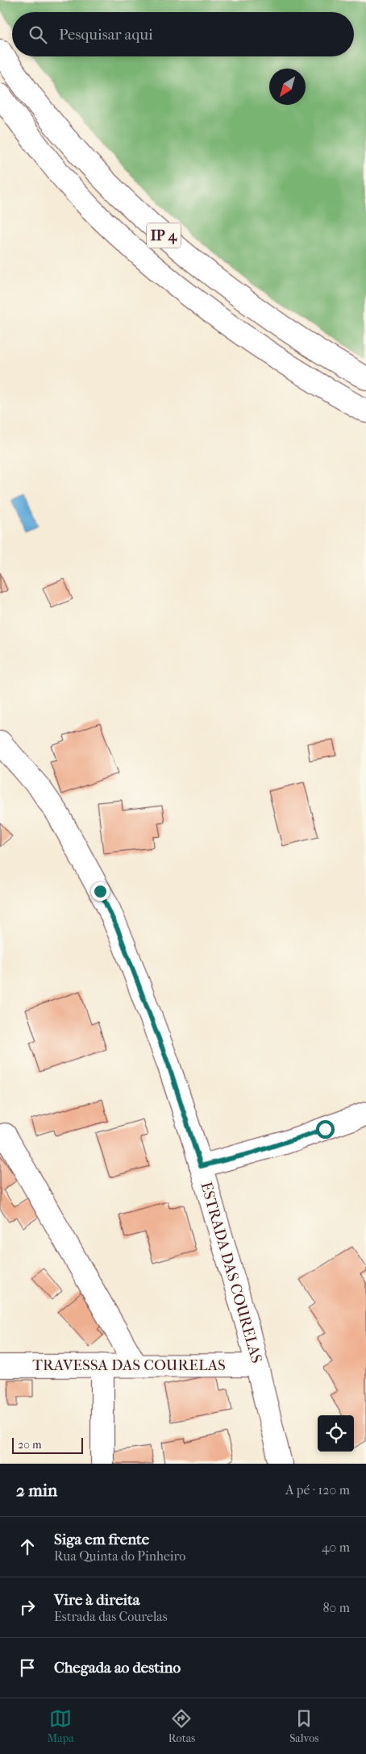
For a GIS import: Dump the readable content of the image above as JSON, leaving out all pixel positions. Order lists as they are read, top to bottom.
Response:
{
  "streets": {
    "main road": ["IP 4", "ESTRADA DAS COURELAS", "TRAVESSA DAS COURELAS"]
  },
  "crossings": [
    ["ESTRADA DAS COURELAS", "TRAVESSA DAS COURELAS"]
  ],
  "scale_bar": "20 m",
  "north": "bottom left",
  "page": {
    "search": "Pesquisar aqui",
    "scale": "20 m",
    "heading": ["2 min", "A pé · 120 m"],
    "list": [
      ["Siga em frente", "Rua Quinta do Pinheiro", "40 m"],
      ["Vire à direita", "Estrada das Courelas", "80 m"],
      "Chegada ao destino"
    ],
    "nav": ["Mapa", "Rotas", "Salvos"]
  }
}
